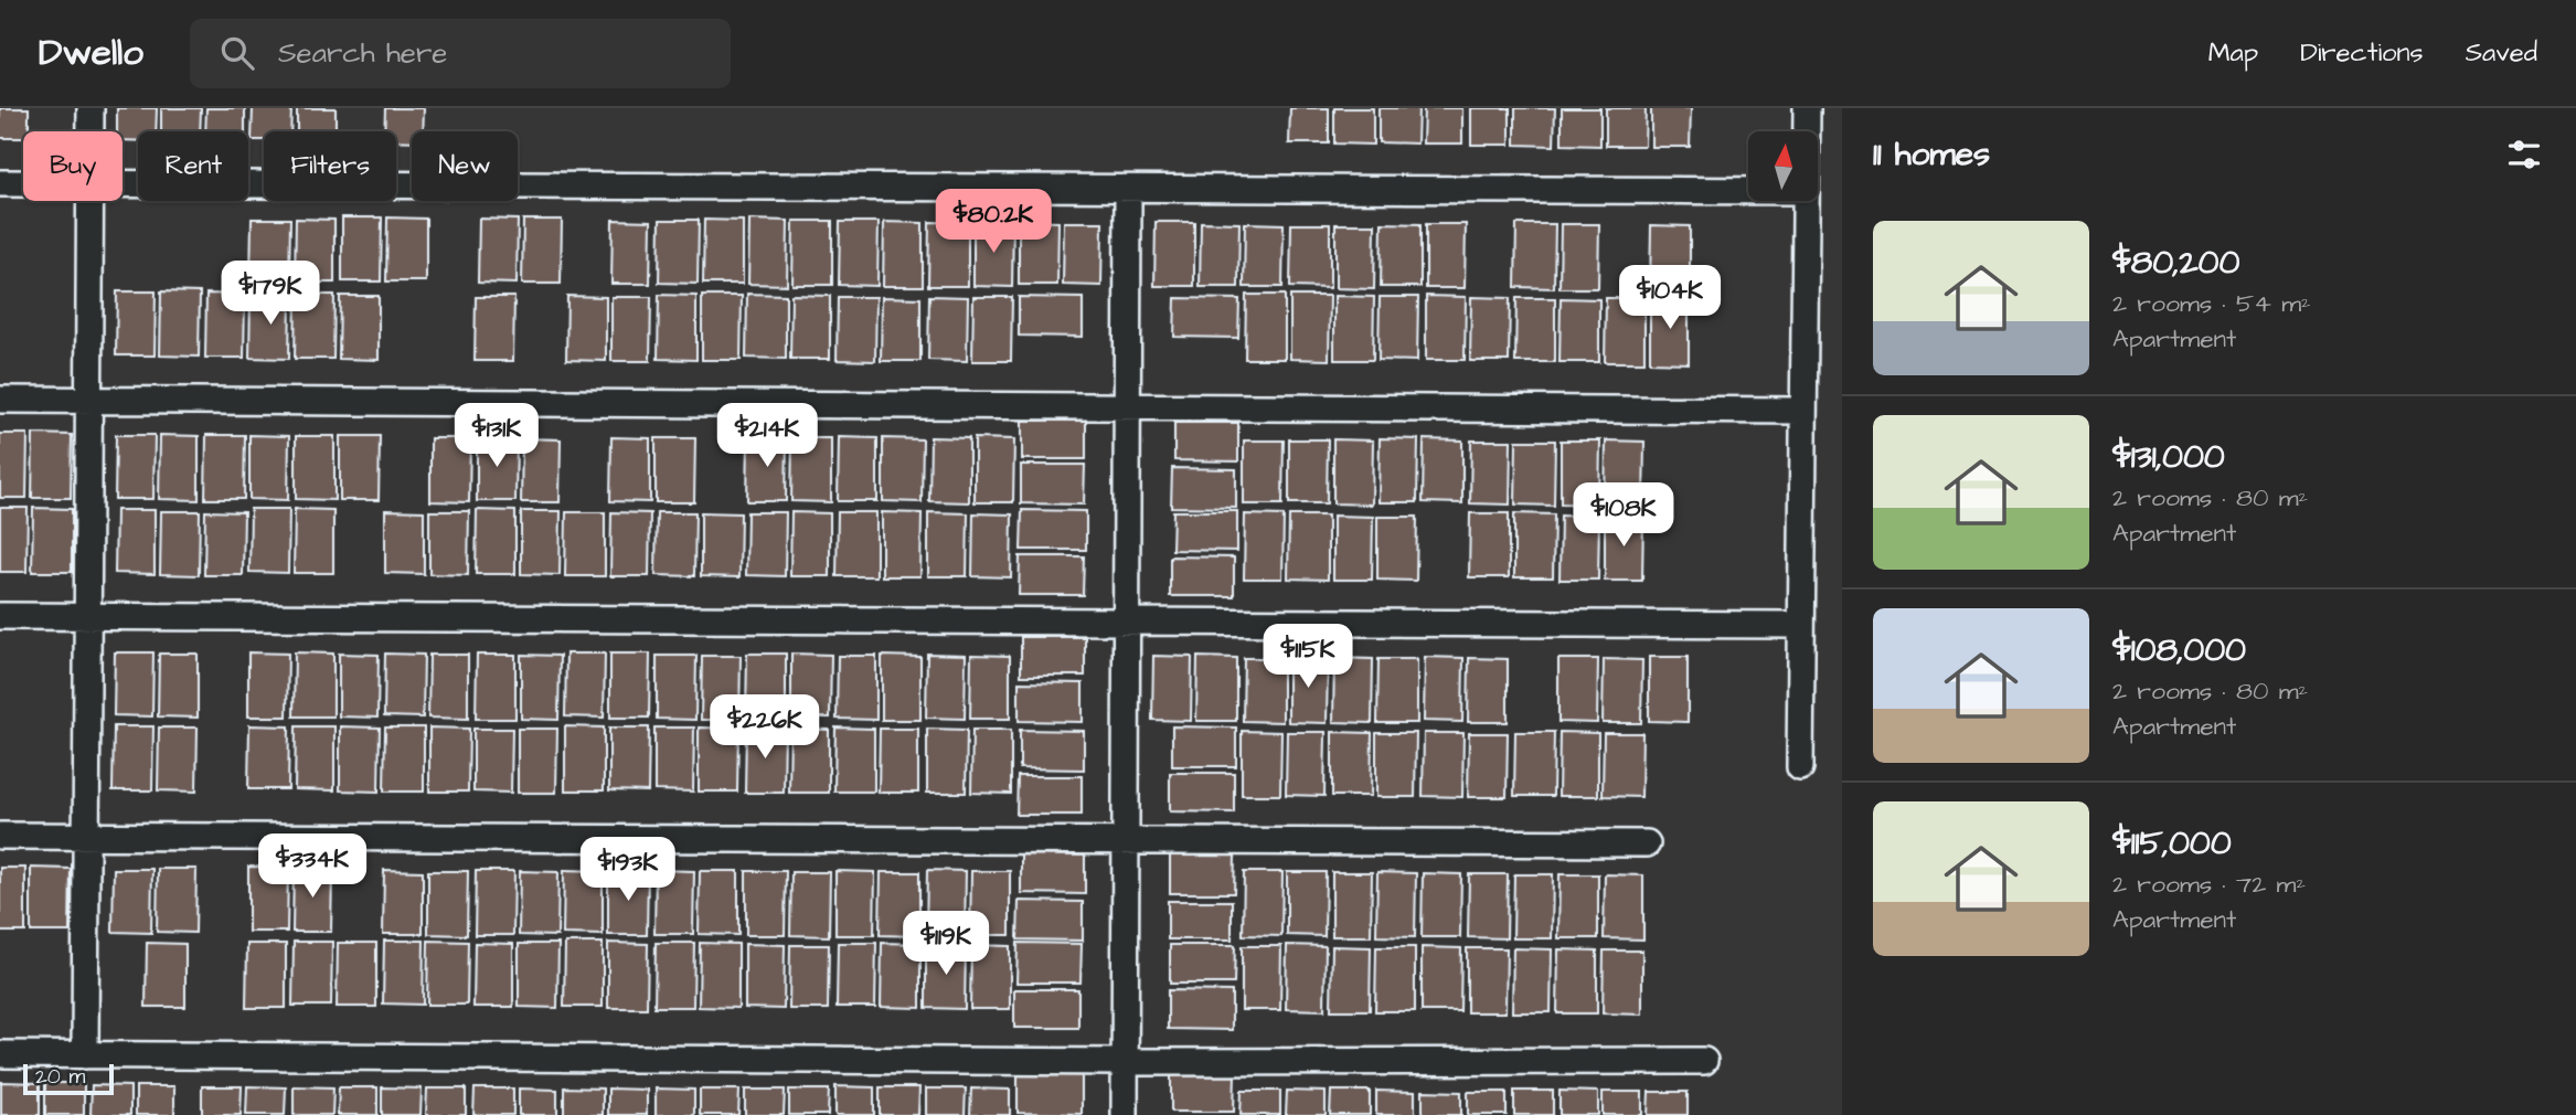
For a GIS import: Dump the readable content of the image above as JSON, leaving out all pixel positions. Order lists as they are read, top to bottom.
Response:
{
  "scale_bar": "20 m",
  "north": "top",
  "page": {
    "header": "Dwello",
    "search": "Search here",
    "nav": ["Map", "Directions", "Saved"],
    "heading": "11 homes",
    "chip": [
      "Buy",
      "Rent",
      "Filters",
      "New"
    ],
    "price": [
      "$80.2K",
      "$179K",
      "$104K",
      "$131K",
      "$214K",
      "$108K",
      "$115K",
      "$226K",
      "$334K",
      "$193K",
      "$119K"
    ],
    "list": [
      {
        "name": "$80,200",
        "note": "2 rooms · 54 m² · Apartment"
      },
      {
        "name": "$131,000",
        "note": "2 rooms · 80 m² · Apartment"
      },
      {
        "name": "$108,000",
        "note": "2 rooms · 80 m² · Apartment"
      },
      {
        "name": "$115,000",
        "note": "2 rooms · 72 m² · Apartment"
      }
    ],
    "scale": "20 m"
  }
}
